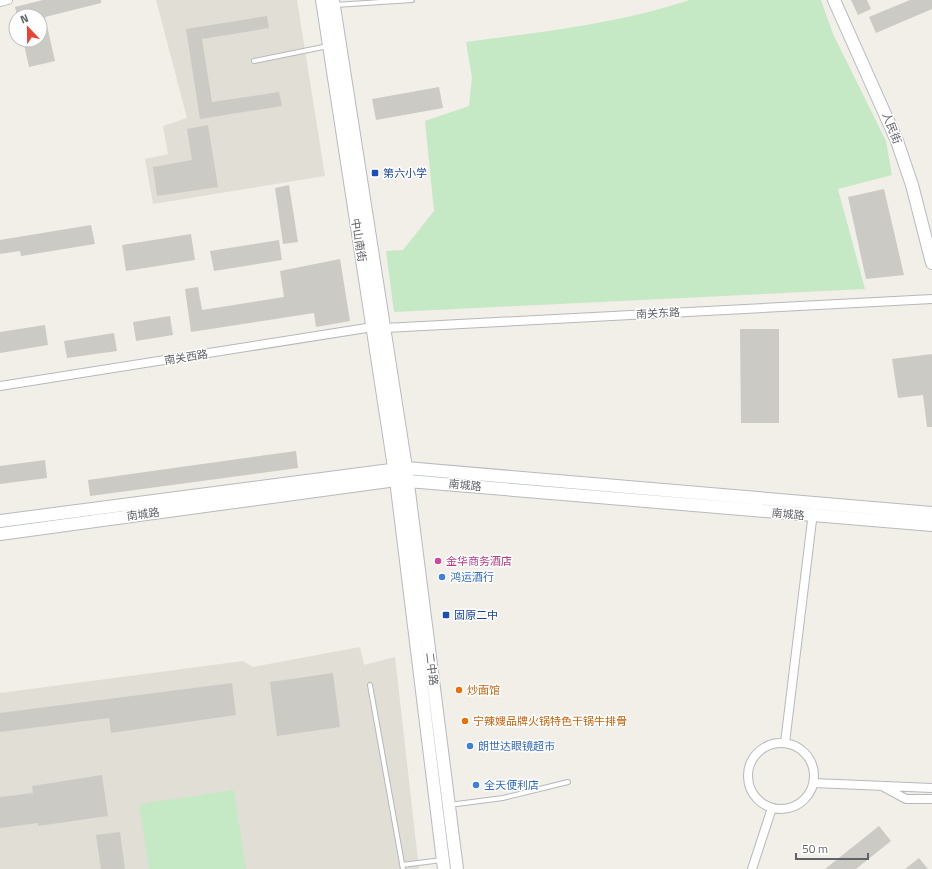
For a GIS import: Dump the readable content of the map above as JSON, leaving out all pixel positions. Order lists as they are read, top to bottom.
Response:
{
  "streets": {
    "main road": [
      "人民街",
      "中山南街",
      "南城路",
      "二中路"
    ],
    "street": ["南关东路", "南关西路"]
  },
  "crossings": [
    ["中山南街", "南关东路"],
    ["中山南街", "南关西路"],
    ["中山南街", "南城路"],
    ["中山南街", "二中路"],
    ["南关东路", "南关西路"],
    ["南城路", "二中路"]
  ],
  "places": {
    "transit": ["第六小学", "固原二中"],
    "other": [
      "金华商务酒店",
      "鸿运酒行",
      "炒面馆",
      "宁辣嫂品牌火锅特色干锅牛排骨",
      "朗世达眼镜超市",
      "全天便利店"
    ]
  },
  "scale_bar": "50 m",
  "north": "top"
}
